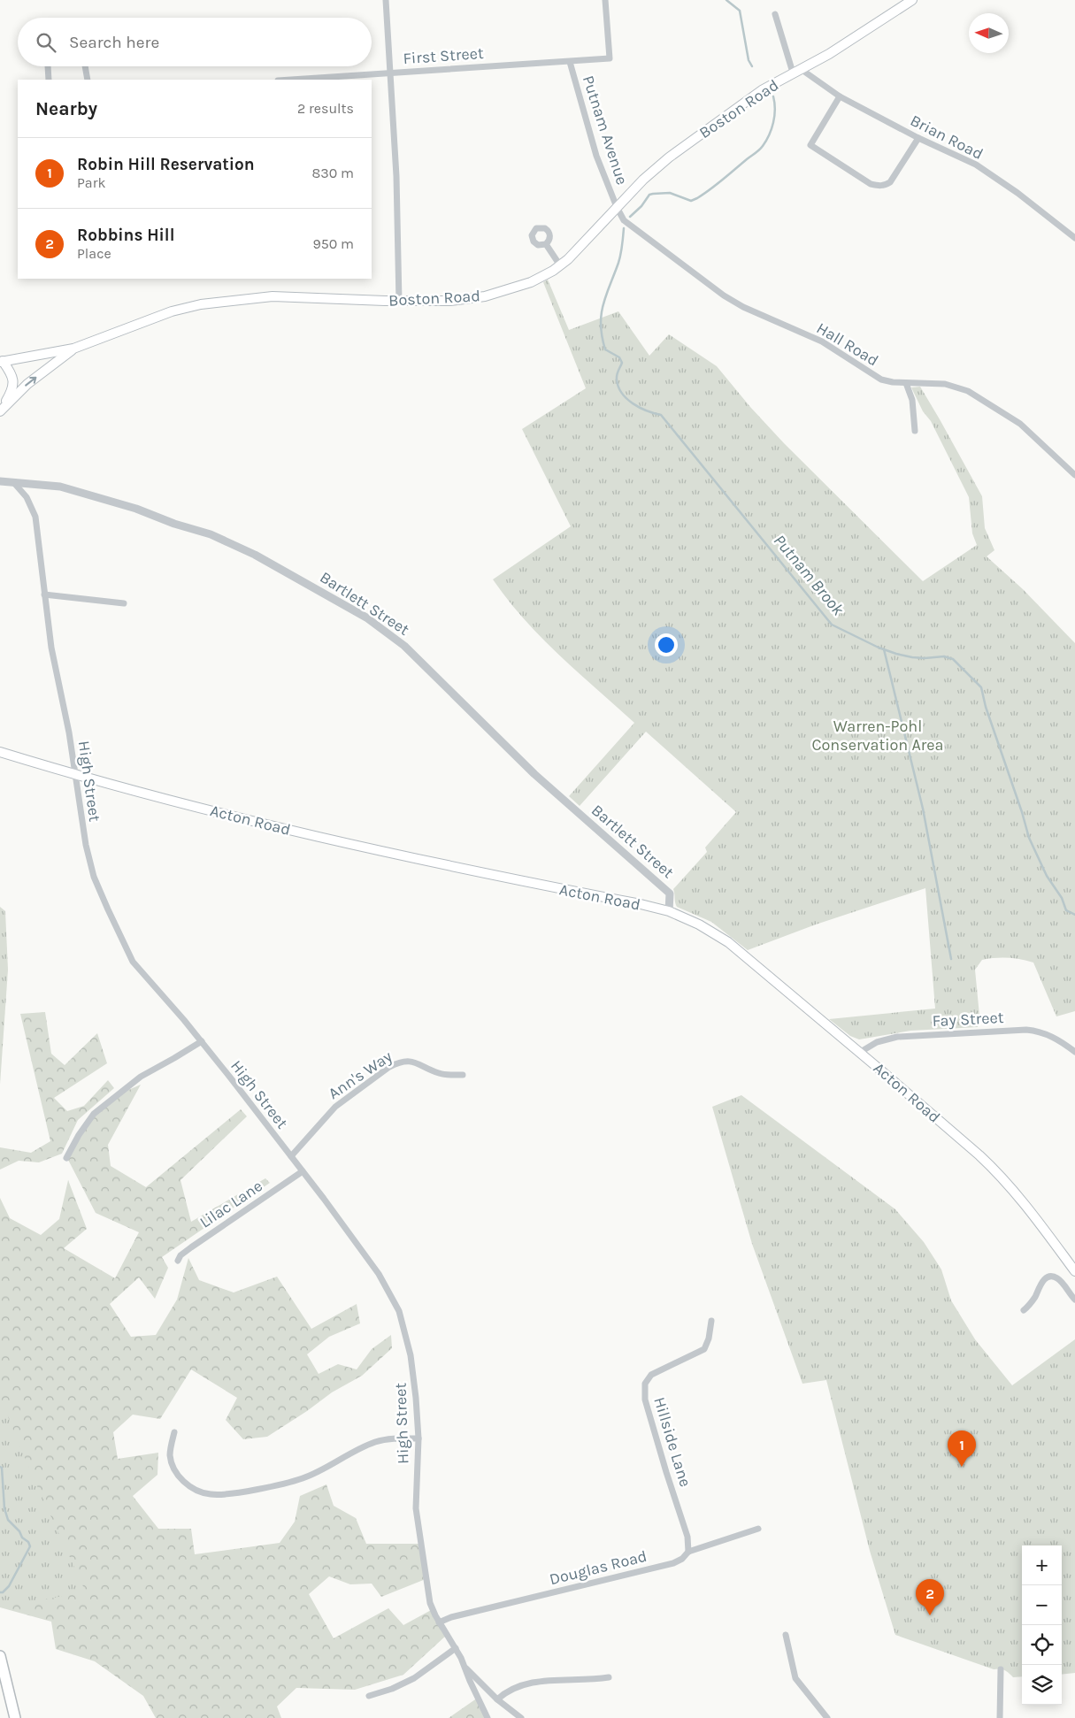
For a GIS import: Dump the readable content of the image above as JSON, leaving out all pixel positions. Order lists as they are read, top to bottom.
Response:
{
  "streets": {
    "main road": ["Boston Road", "Acton Road"],
    "street": [
      "First Street",
      "Putnam Avenue",
      "Brian Road",
      "Hall Road",
      "Bartlett Street",
      "High Street",
      "Fay Street",
      "Ann's Way",
      "Lilac Lane",
      "Hillside Lane",
      "Douglas Road"
    ]
  },
  "crossings": [
    ["First Street", "Putnam Avenue"],
    ["Boston Road", "Putnam Avenue"],
    ["Boston Road", "Brian Road"],
    ["Boston Road", "Hall Road"],
    ["Putnam Avenue", "Hall Road"],
    ["Bartlett Street", "High Street"],
    ["Bartlett Street", "Acton Road"],
    ["High Street", "Acton Road"],
    ["High Street", "Ann's Way"],
    ["High Street", "Lilac Lane"],
    ["High Street", "Douglas Road"],
    ["Acton Road", "Fay Street"],
    ["Hillside Lane", "Douglas Road"]
  ],
  "water": ["Putnam Brook"],
  "parks": ["Warren-Pohl Conservation Area"],
  "north": "left",
  "page": {
    "search": "Search here",
    "heading": ["Nearby", "2 results"],
    "list": [
      {
        "mark": "1",
        "name": "Robin Hill Reservation",
        "note": "Park",
        "value": "830 m"
      },
      {
        "mark": "2",
        "name": "Robbins Hill",
        "note": "Place",
        "value": "950 m"
      }
    ],
    "pins": ["1", "2"],
    "map_buttons": ["+", "−"]
  }
}
